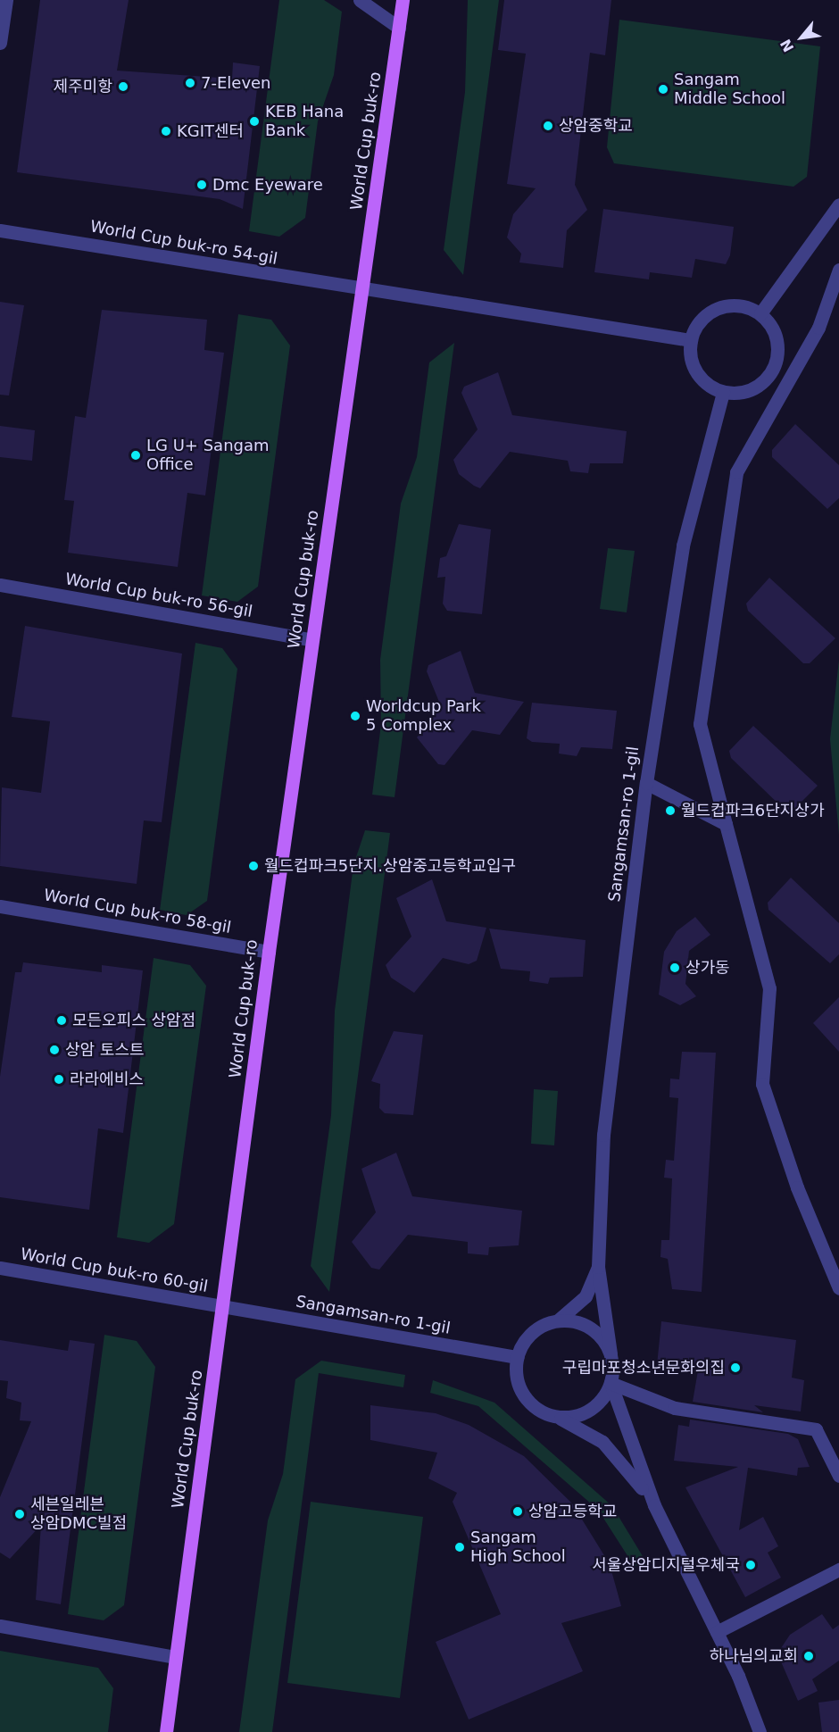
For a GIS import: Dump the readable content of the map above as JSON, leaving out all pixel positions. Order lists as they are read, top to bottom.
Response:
{
  "streets": {
    "main road": ["World Cup buk-ro"],
    "street": [
      "World Cup buk-ro 54-gil",
      "World Cup buk-ro 56-gil",
      "Sangamsan-ro 1-gil",
      "World Cup buk-ro 58-gil",
      "World Cup buk-ro 60-gil"
    ]
  },
  "crossings": [
    ["World Cup buk-ro", "World Cup buk-ro 54-gil"],
    ["World Cup buk-ro", "World Cup buk-ro 56-gil"],
    ["World Cup buk-ro", "Sangamsan-ro 1-gil"],
    ["World Cup buk-ro", "World Cup buk-ro 58-gil"],
    ["World Cup buk-ro", "World Cup buk-ro 60-gil"],
    ["Sangamsan-ro 1-gil", "World Cup buk-ro 60-gil"]
  ],
  "places": [
    "7-Eleven",
    "제주미항",
    "Sangam Middle School",
    "KEB Hana Bank",
    "상암중학교",
    "KGIT센터",
    "Dmc Eyeware",
    "LG U+ Sangam Office",
    "Worldcup Park 5 Complex",
    "월드컵파크6단지상가",
    "월드컵파크5단지.상암중고등학교입구",
    "상가동",
    "모든오피스 상암점",
    "상암 토스트",
    "라라에비스",
    "구립마포청소년문화의집",
    "상암고등학교",
    "세븐일레븐 상암DMC빌점",
    "Sangam High School",
    "서울상암디지털우체국",
    "하나님의교회"
  ],
  "north": "bottom left"
}
